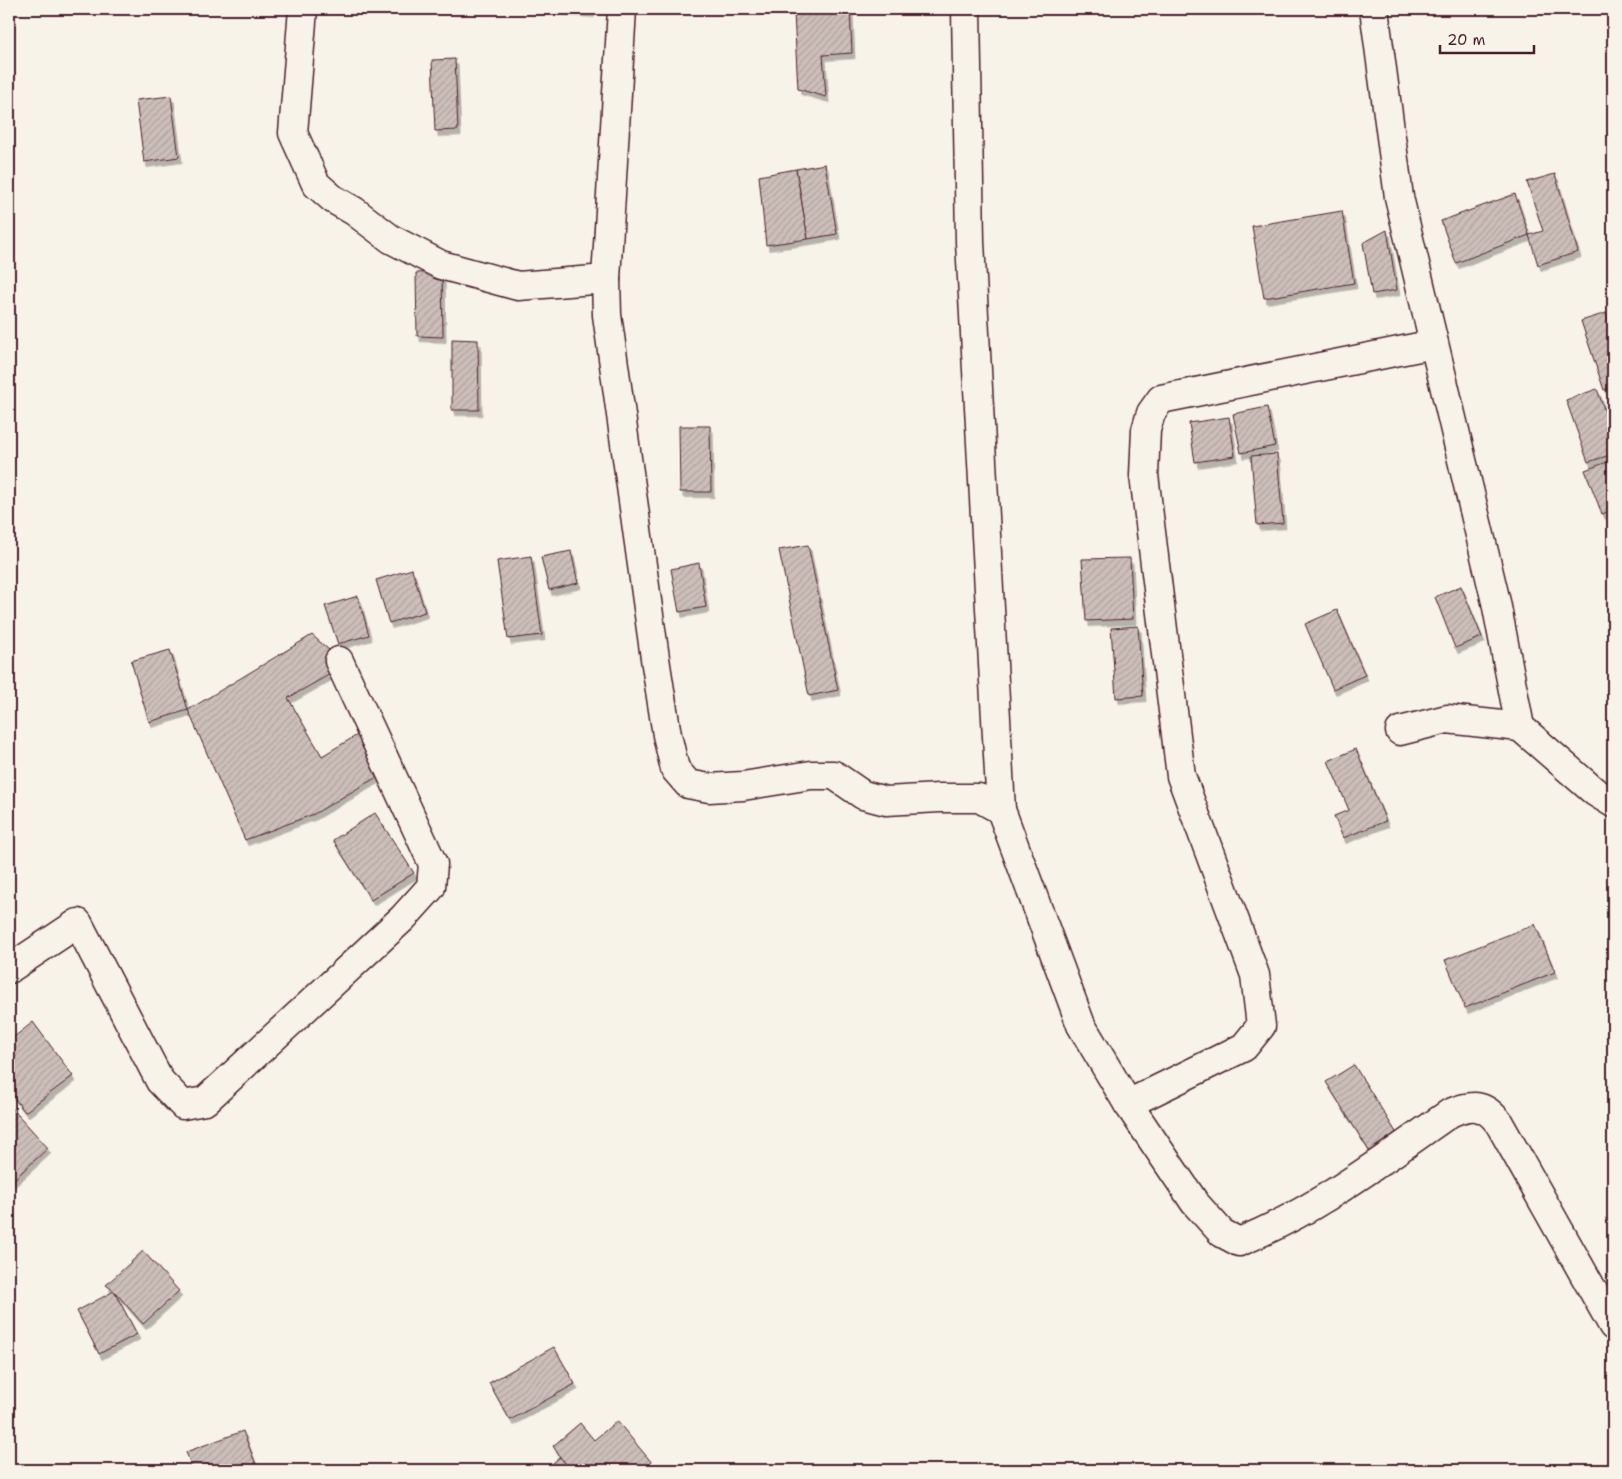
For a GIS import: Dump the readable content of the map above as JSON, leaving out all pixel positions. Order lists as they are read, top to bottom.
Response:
{
  "scale_bar": "20 m"
}
